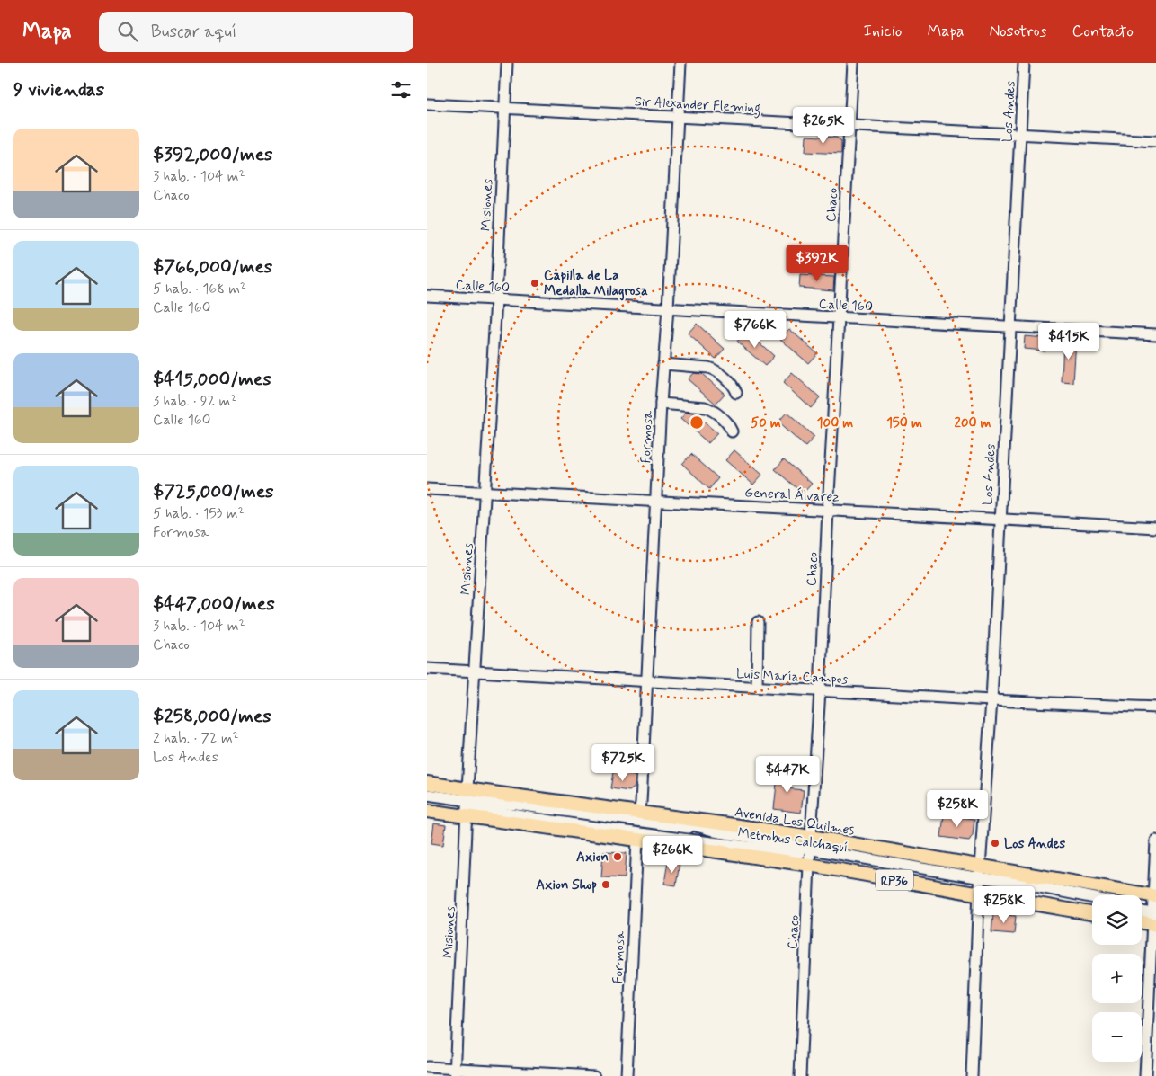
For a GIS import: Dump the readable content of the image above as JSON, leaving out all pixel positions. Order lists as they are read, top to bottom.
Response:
{
  "streets": {
    "main road": ["Avenida Los Quilmes", "RP36"],
    "street": [
      "Sir Alexander Fleming",
      "Los Andes",
      "Misiones",
      "Chaco",
      "Calle 160",
      "Formosa",
      "General Álvarez",
      "Luis María Campos",
      "Metrobus Calchaquí"
    ]
  },
  "crossings": [
    ["Sir Alexander Fleming", "Los Andes"],
    ["Sir Alexander Fleming", "Misiones"],
    ["Sir Alexander Fleming", "Chaco"],
    ["Sir Alexander Fleming", "Formosa"],
    ["Los Andes", "Calle 160"],
    ["Los Andes", "General Álvarez"],
    ["Los Andes", "Luis María Campos"],
    ["Los Andes", "Avenida Los Quilmes"],
    ["Misiones", "Calle 160"],
    ["Misiones", "General Álvarez"],
    ["Misiones", "Luis María Campos"],
    ["Misiones", "Avenida Los Quilmes"],
    ["Misiones", "Metrobus Calchaquí"],
    ["Chaco", "Calle 160"],
    ["Chaco", "General Álvarez"],
    ["Chaco", "Luis María Campos"],
    ["Chaco", "Avenida Los Quilmes"],
    ["Chaco", "Metrobus Calchaquí"],
    ["Calle 160", "Formosa"],
    ["Formosa", "General Álvarez"],
    ["Formosa", "Luis María Campos"],
    ["Formosa", "Avenida Los Quilmes"],
    ["Formosa", "Metrobus Calchaquí"],
    ["Avenida Los Quilmes", "Metrobus Calchaquí"]
  ],
  "places": [
    "Capilla de La Medalla Milagrosa",
    "Los Andes",
    "Axion",
    "Axion Shop"
  ],
  "page": {
    "header": "Mapa",
    "search": "Buscar aquí",
    "nav": [
      "Inicio",
      "Mapa",
      "Nosotros",
      "Contacto"
    ],
    "heading": "9 viviendas",
    "price": [
      "$265K",
      "$392K",
      "$766K",
      "$415K",
      "$725K",
      "$447K",
      "$258K",
      "$266K",
      "$258K"
    ],
    "list": [
      {
        "name": "$392,000/mes",
        "note": "3 hab. · 104 m² · Chaco"
      },
      {
        "name": "$766,000/mes",
        "note": "5 hab. · 168 m² · Calle 160"
      },
      {
        "name": "$415,000/mes",
        "note": "3 hab. · 92 m² · Calle 160"
      },
      {
        "name": "$725,000/mes",
        "note": "5 hab. · 153 m² · Formosa"
      },
      {
        "name": "$447,000/mes",
        "note": "3 hab. · 104 m² · Chaco"
      },
      {
        "name": "$258,000/mes",
        "note": "2 hab. · 72 m² · Los Andes"
      }
    ],
    "map_buttons": ["+", "−"]
  },
  "rings": [
    "50 m",
    "100 m",
    "150 m",
    "200 m"
  ]
}
